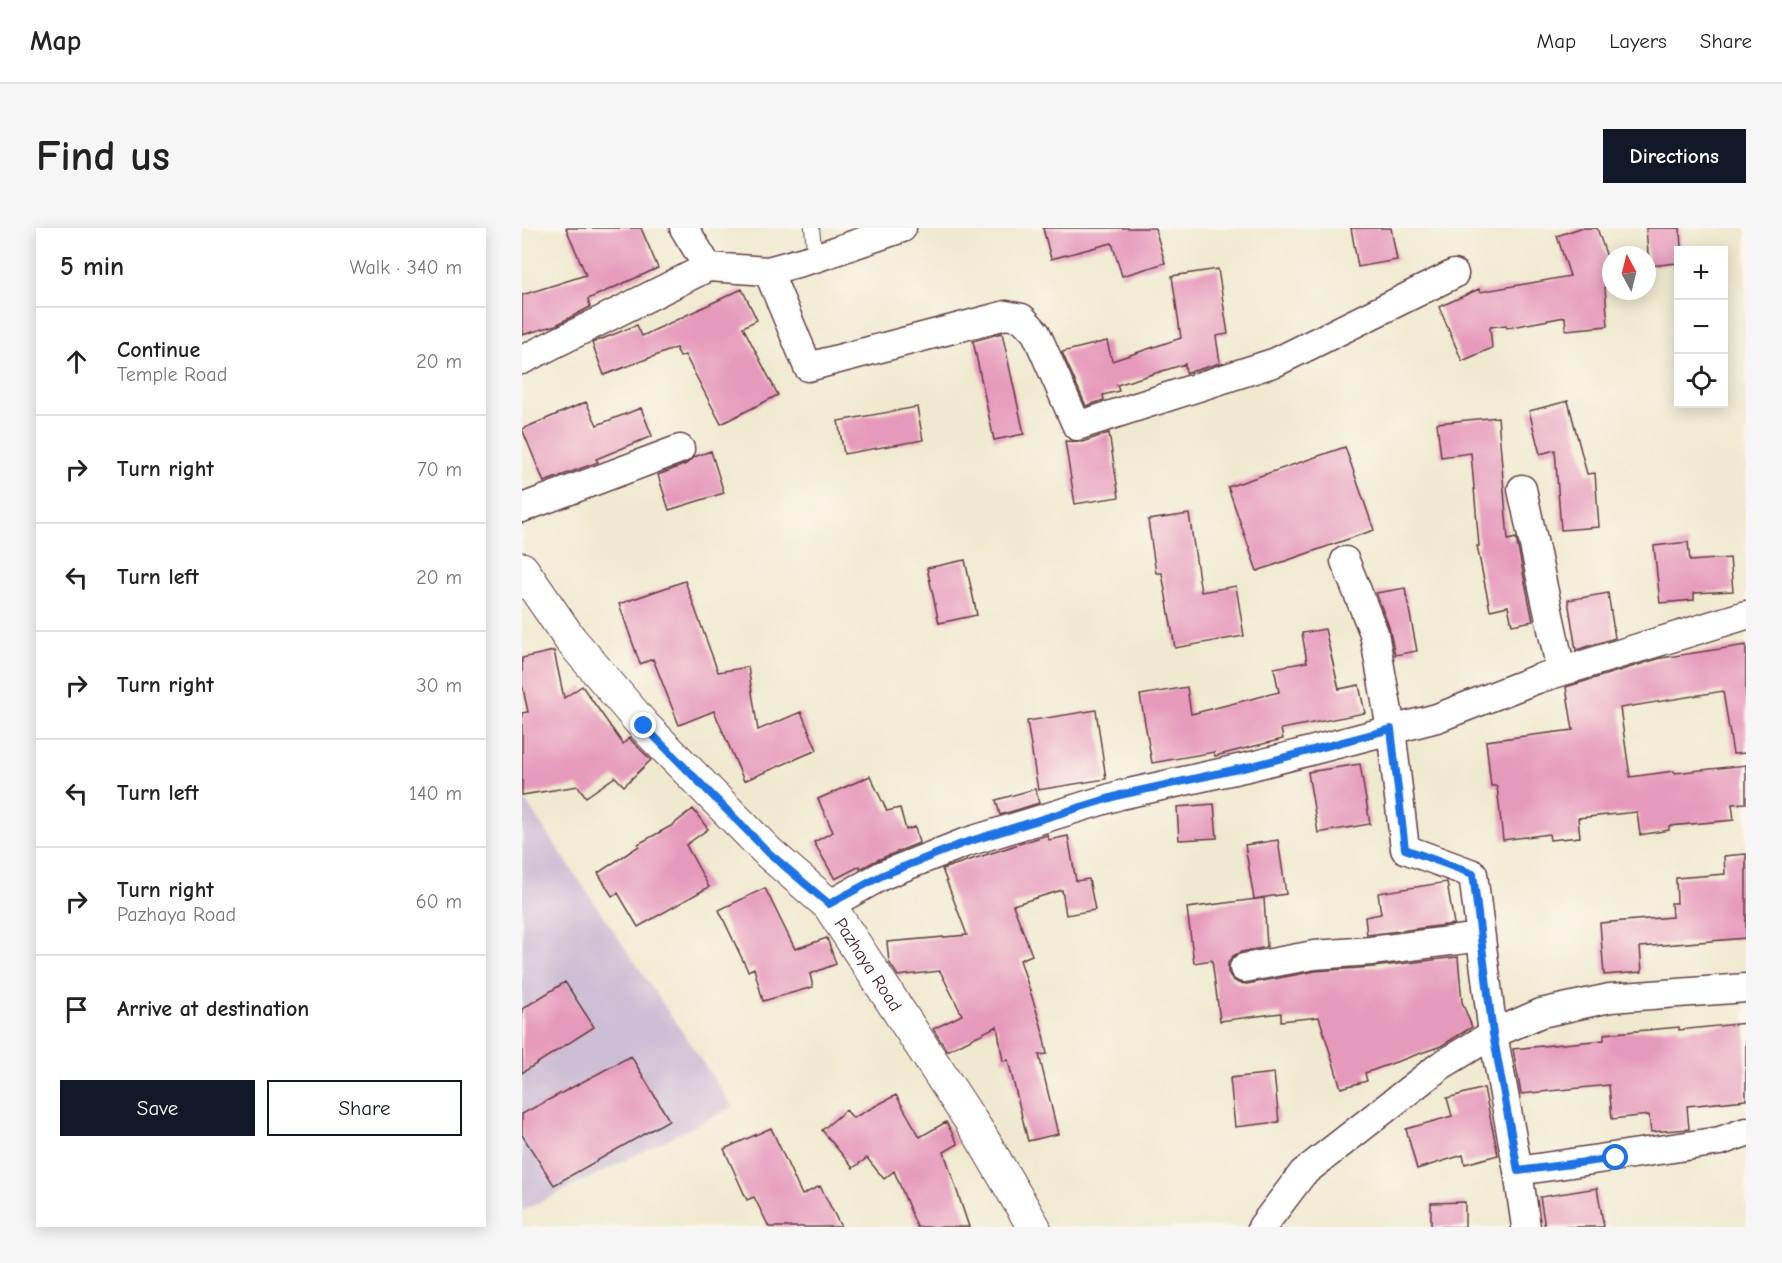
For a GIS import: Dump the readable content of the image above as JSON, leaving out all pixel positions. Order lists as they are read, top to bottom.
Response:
{
  "streets": {
    "street": ["Pazhaya Road"]
  },
  "north": "top",
  "page": {
    "header": "Map",
    "nav": ["Map", "Layers", "Share"],
    "buttons": [
      "Directions",
      ["Save", "Share"]
    ],
    "title": "Find us",
    "heading": ["5 min", "Walk · 340 m"],
    "map_buttons": ["+", "−"],
    "list": [
      ["Continue", "Temple Road", "20 m"],
      ["Turn right", "70 m"],
      ["Turn left", "20 m"],
      ["Turn right", "30 m"],
      ["Turn left", "140 m"],
      ["Turn right", "Pazhaya Road", "60 m"],
      "Arrive at destination"
    ]
  }
}
